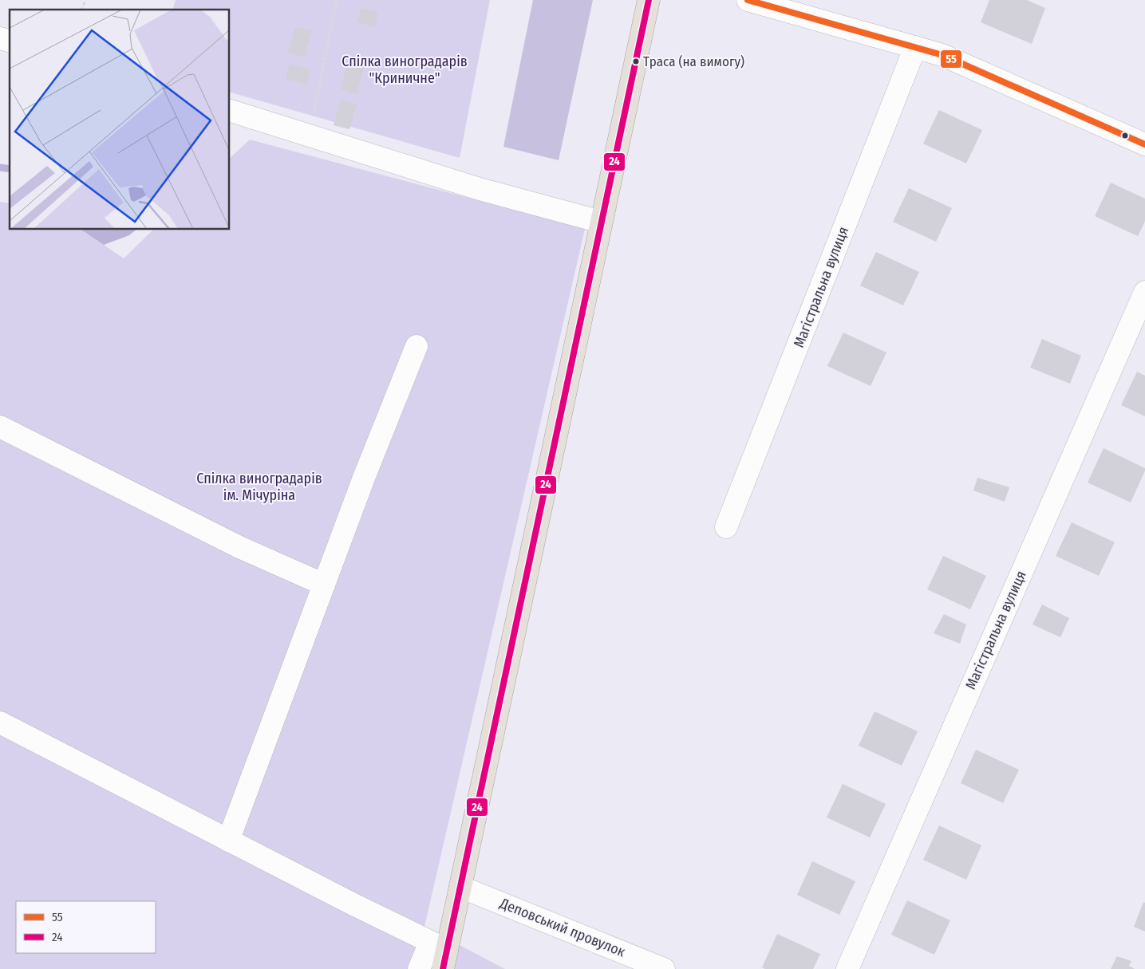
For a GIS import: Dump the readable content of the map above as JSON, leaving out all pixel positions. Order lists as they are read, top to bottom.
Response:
{
  "streets": {
    "street": ["Магістральна вулиця", "Деповський провулок"]
  },
  "parks": ["Спілка виноградарів \"Криничне\"", "Спілка виноградарів ім. Мічуріна"],
  "places": ["Траса (на вимогу)"],
  "lines": ["transit line 55", "transit line 24"],
  "legend": ["55", "24"]
}
